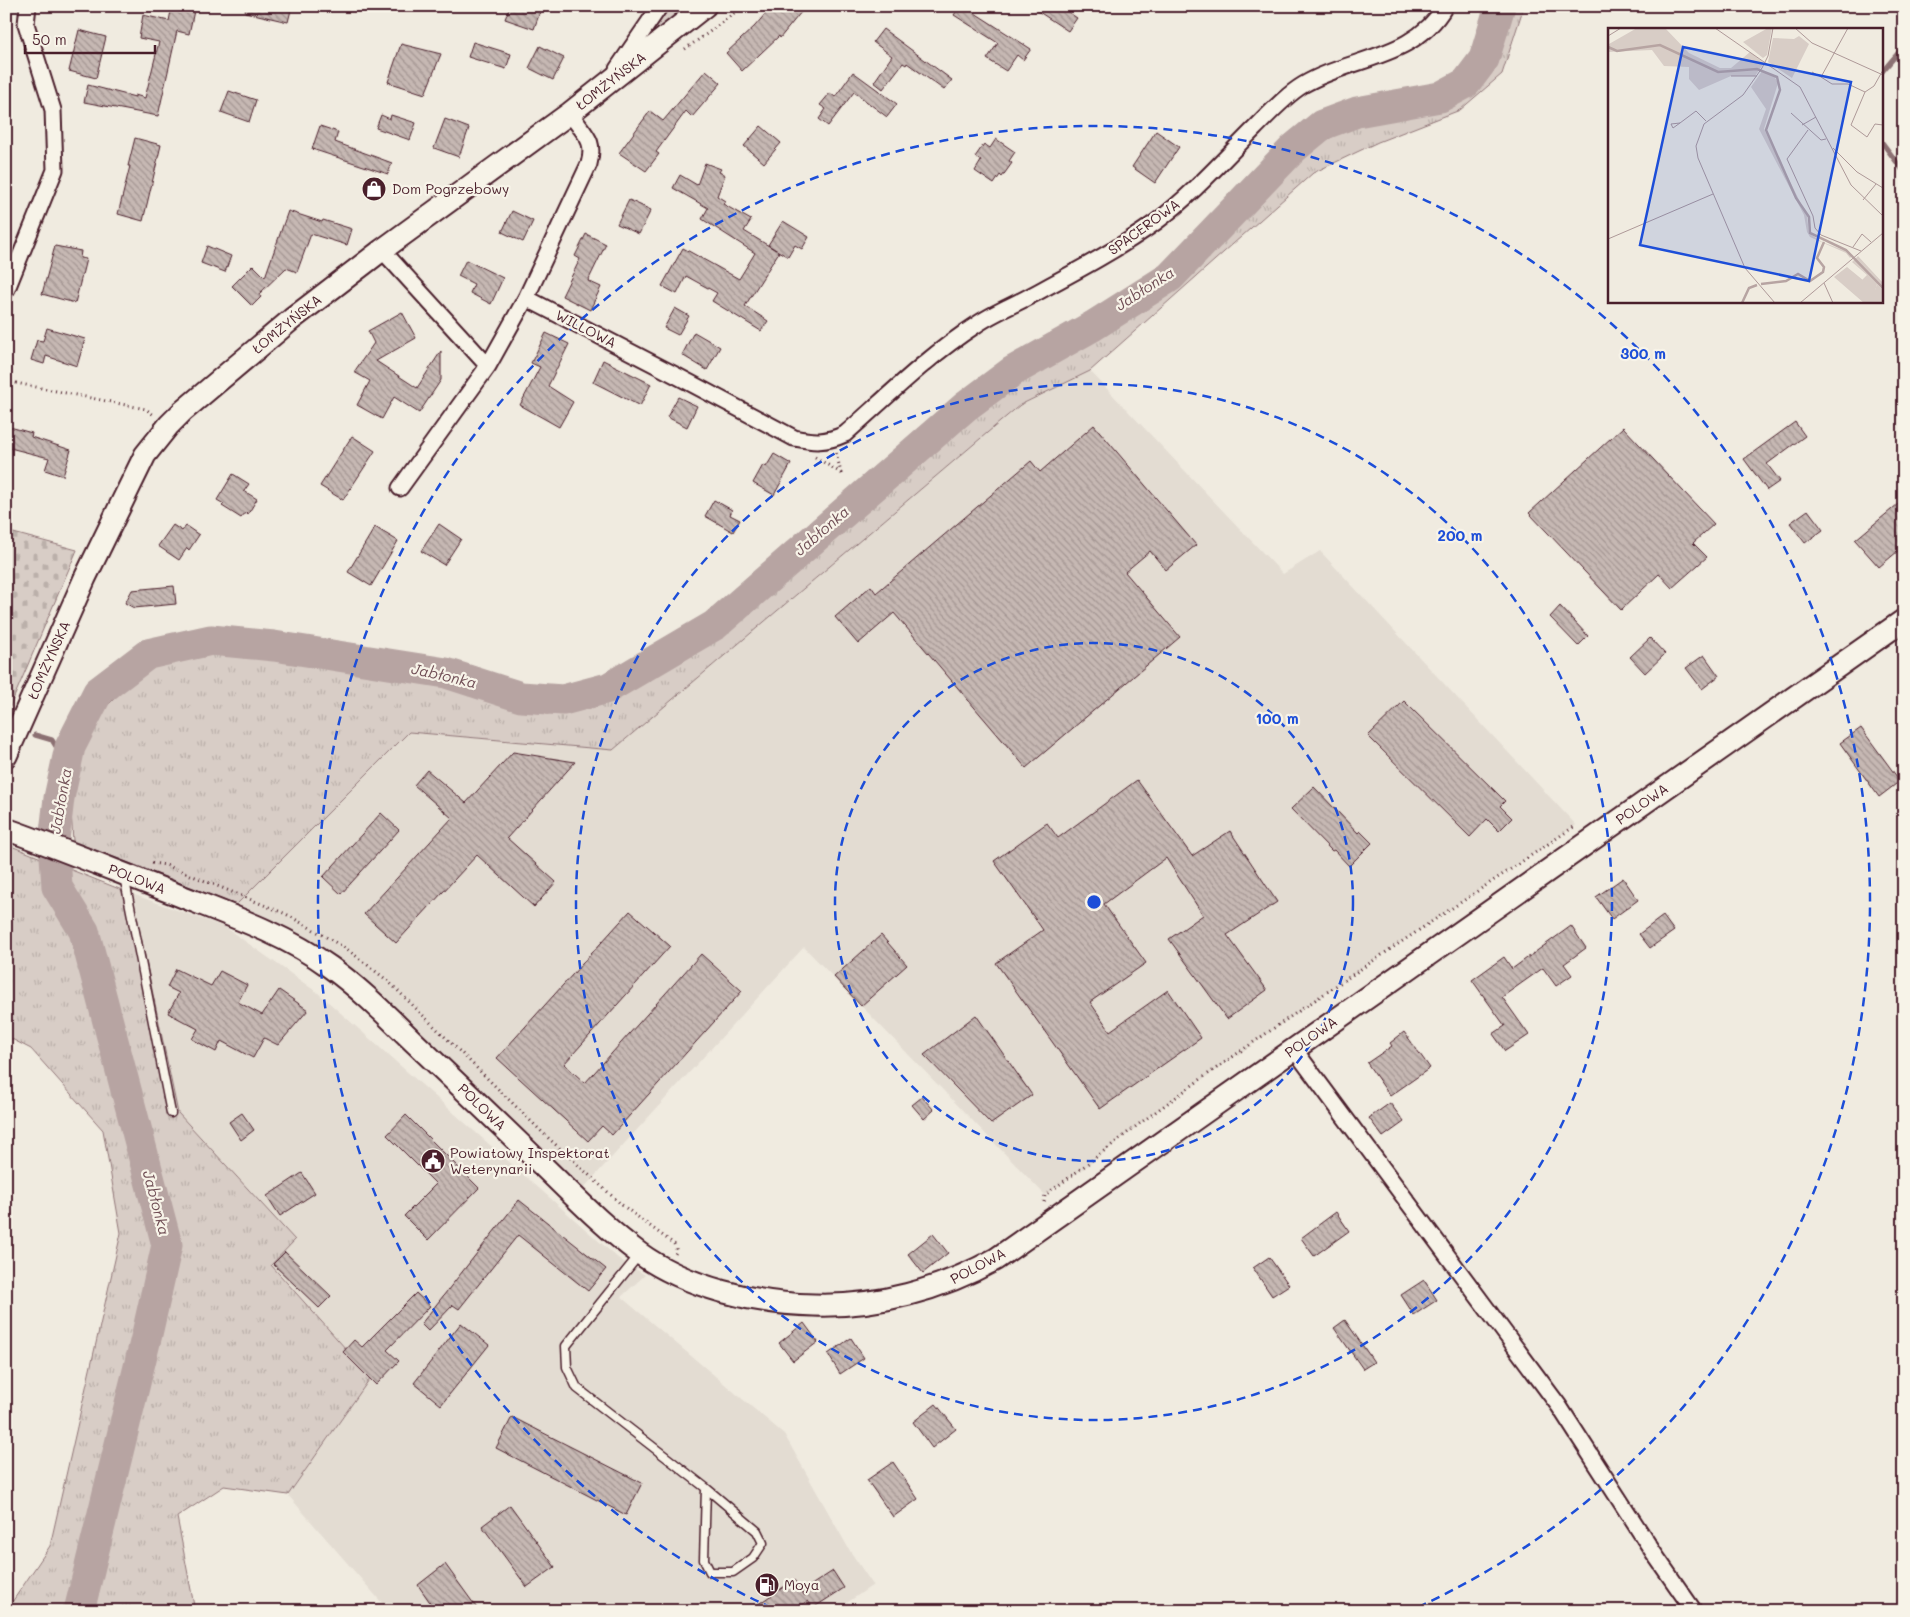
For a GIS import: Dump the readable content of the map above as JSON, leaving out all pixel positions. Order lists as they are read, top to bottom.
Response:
{
  "streets": {
    "street": [
      "ŁOMŻYŃSKA",
      "SPACEROWA",
      "WILLOWA",
      "POLOWA"
    ]
  },
  "crossings": [
    ["SPACEROWA", "WILLOWA"]
  ],
  "water": ["Jabłonka"],
  "places": {
    "shop": ["Dom Pogrzebowy"],
    "public building": ["Powiatowy Inspektorat Weterynarii"],
    "fuel station": ["Moya"]
  },
  "scale_bar": "50 m",
  "rings": ["300 m", "200 m", "100 m"]
}
